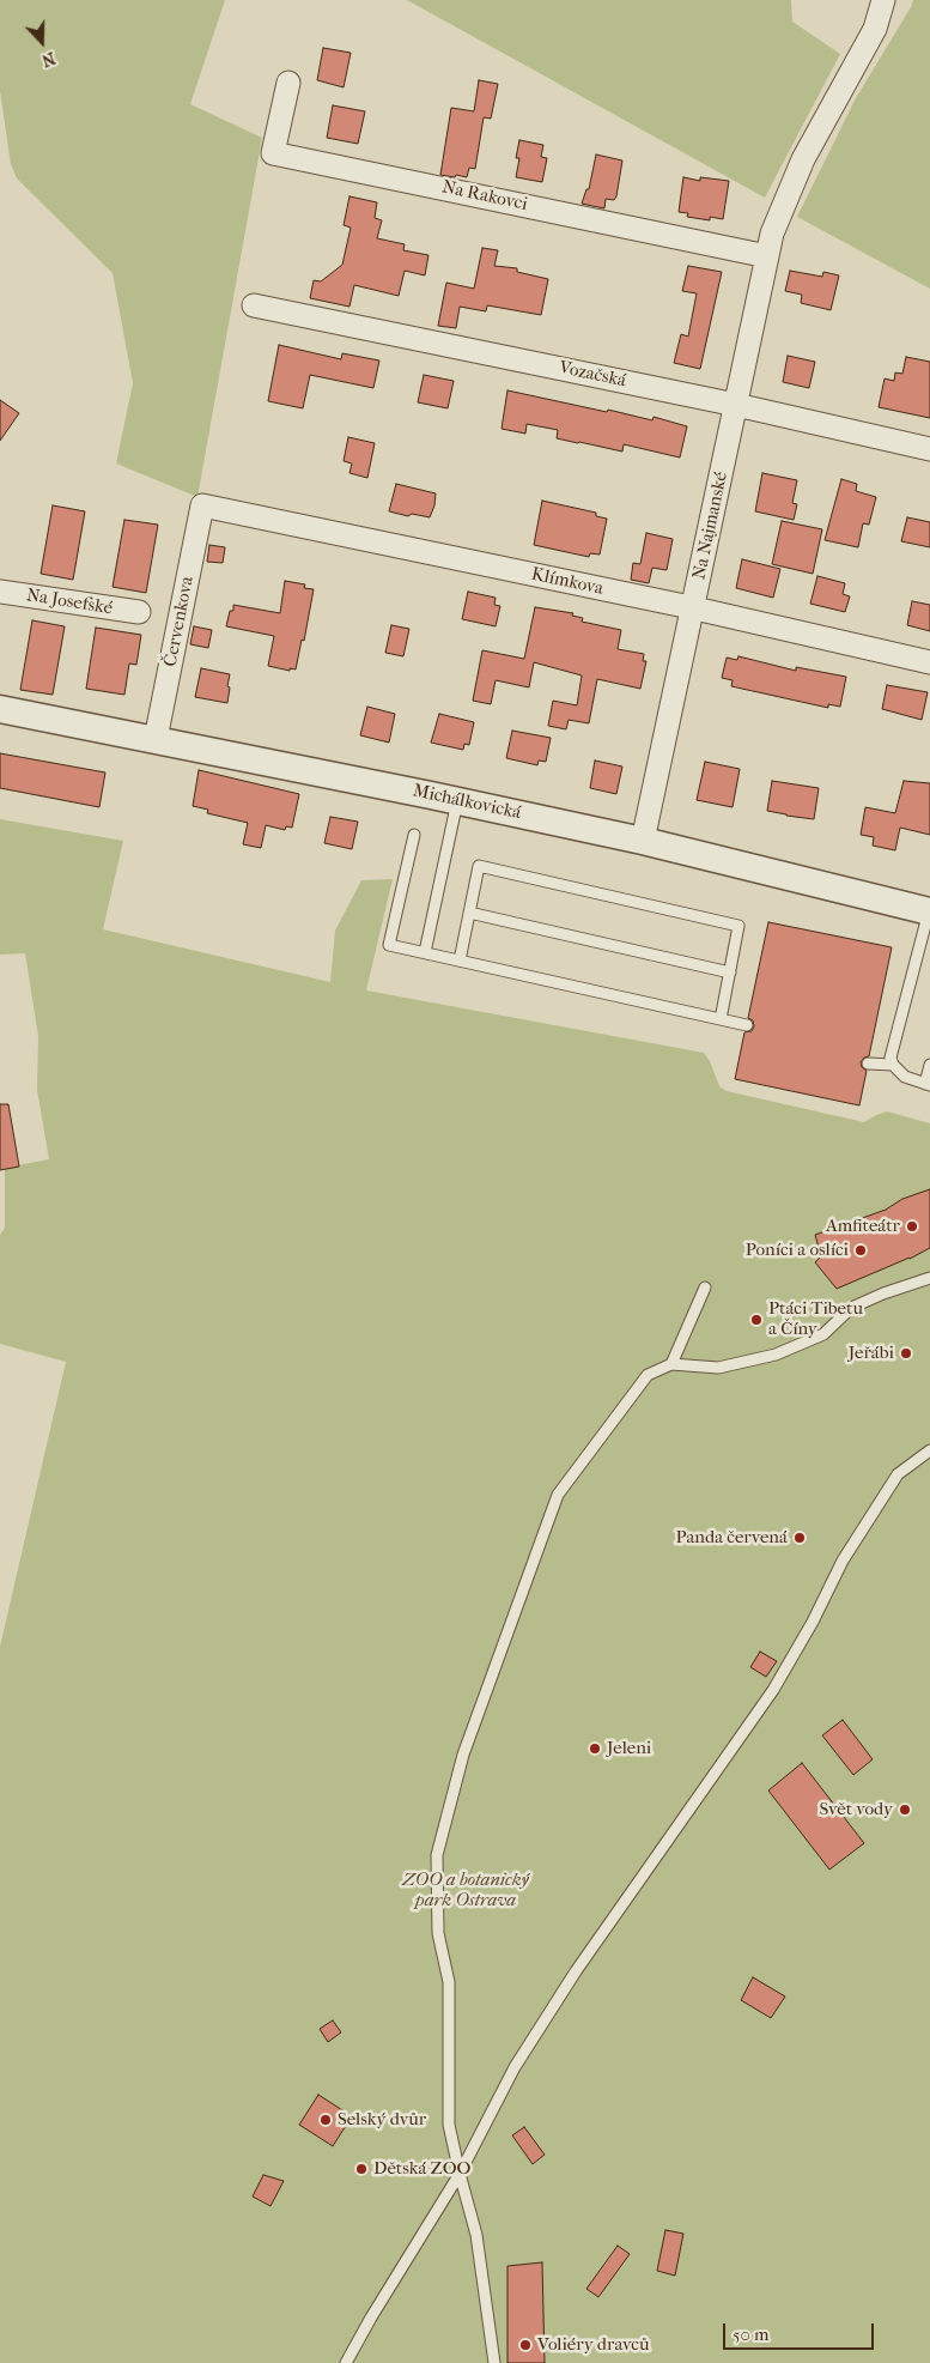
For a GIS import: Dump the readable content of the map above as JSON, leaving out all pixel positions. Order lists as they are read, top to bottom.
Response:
{
  "streets": {
    "street": [
      "Na Rakovci",
      "Vozačská",
      "Na Najmanské",
      "Klímkova",
      "Na Josefské",
      "Červenkova",
      "Michálkovická"
    ]
  },
  "crossings": [
    ["Na Rakovci", "Na Najmanské"],
    ["Vozačská", "Na Najmanské"],
    ["Na Najmanské", "Klímkova"],
    ["Na Najmanské", "Michálkovická"],
    ["Klímkova", "Červenkova"],
    ["Červenkova", "Michálkovická"]
  ],
  "parks": ["ZOO a botanický park Ostrava"],
  "places": [
    "Amfiteátr",
    "Poníci a oslíci",
    "Ptáci Tibetu a Číny",
    "Jeřábi",
    "Panda červená",
    "Jeleni",
    "Svět vody",
    "Selský dvůr",
    "Dětská ZOO",
    "Voliéry dravců"
  ],
  "scale_bar": "50 m",
  "north": "bottom"
}
